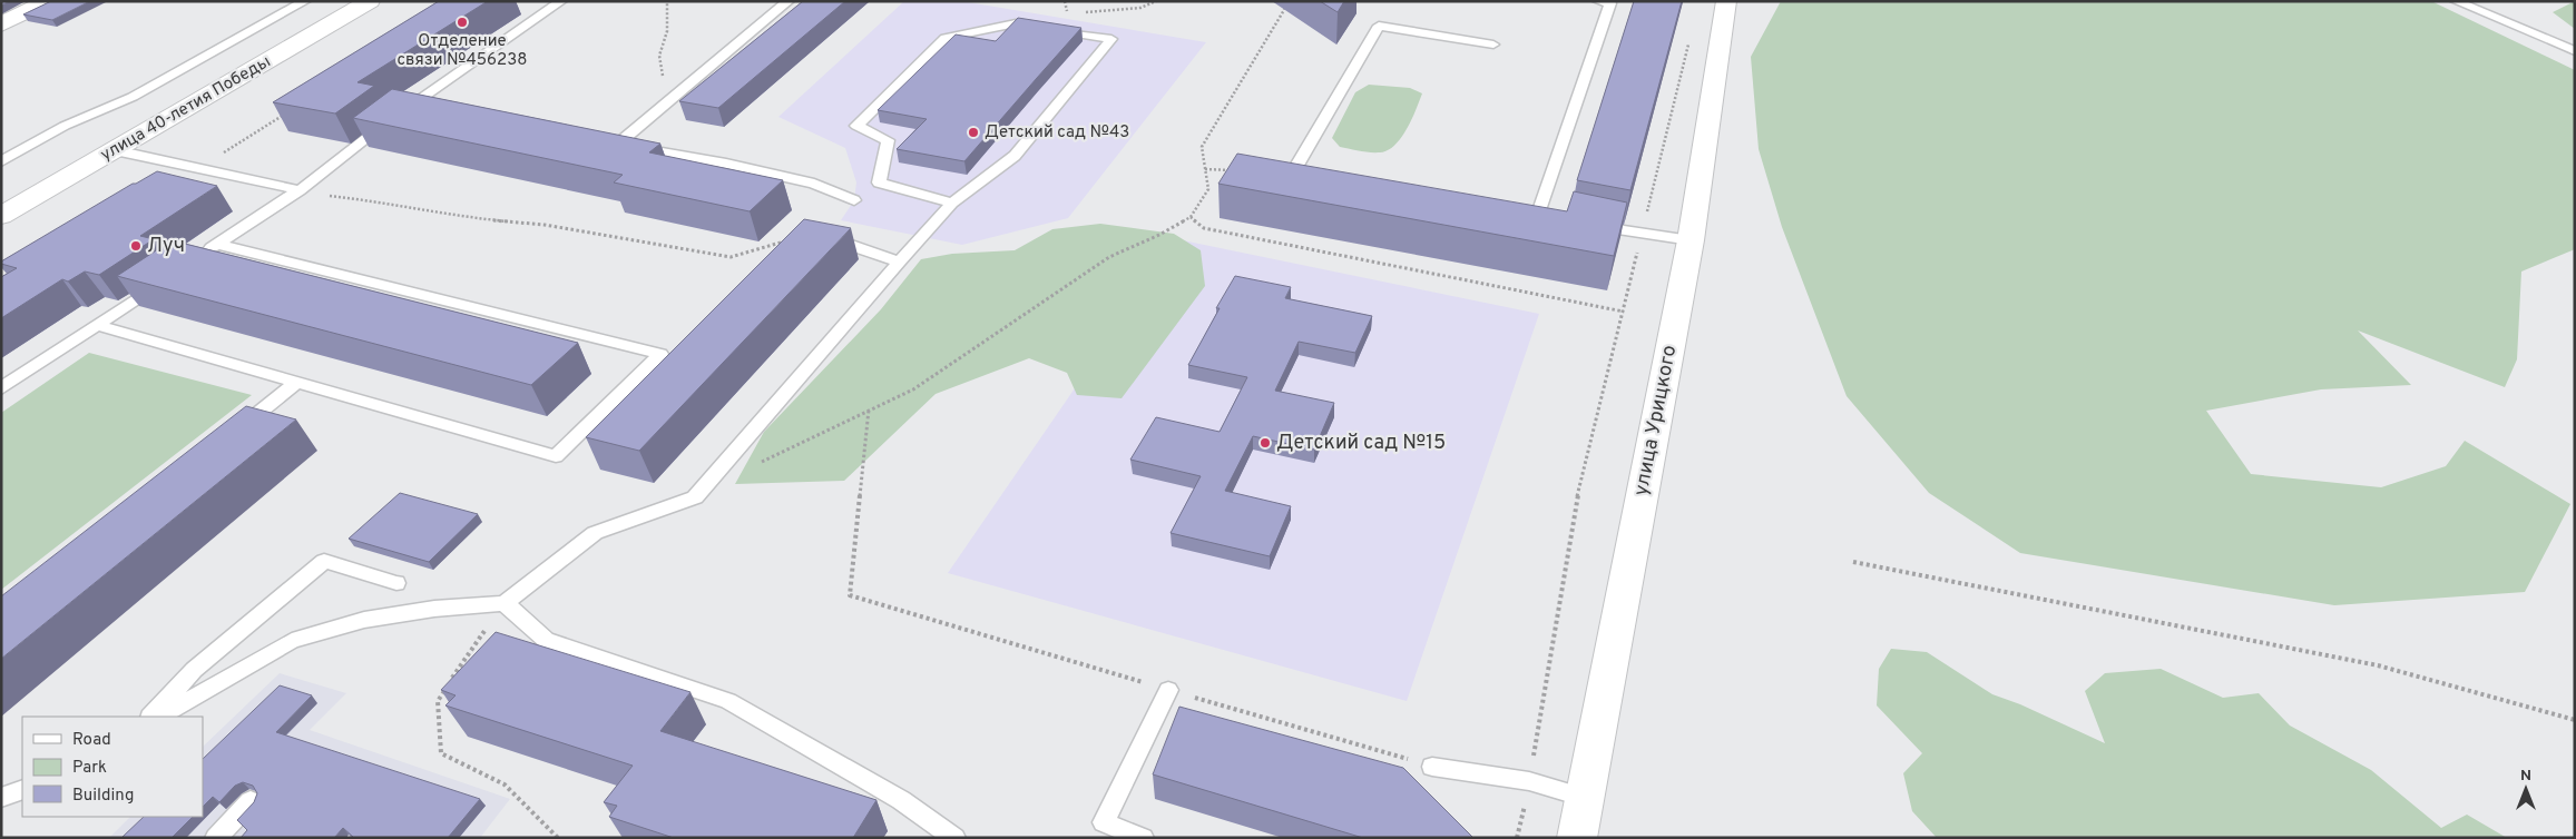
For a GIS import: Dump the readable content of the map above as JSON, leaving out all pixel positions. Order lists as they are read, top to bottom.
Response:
{
  "streets": {
    "street": ["улица 40-летия Победы", "улица Урицкого"]
  },
  "places": [
    "Отделение связи №456238",
    "Детский сад №43",
    "Луч",
    "Детский сад №15"
  ],
  "legend": ["Road", "Park", "Building"],
  "north": "top"
}
